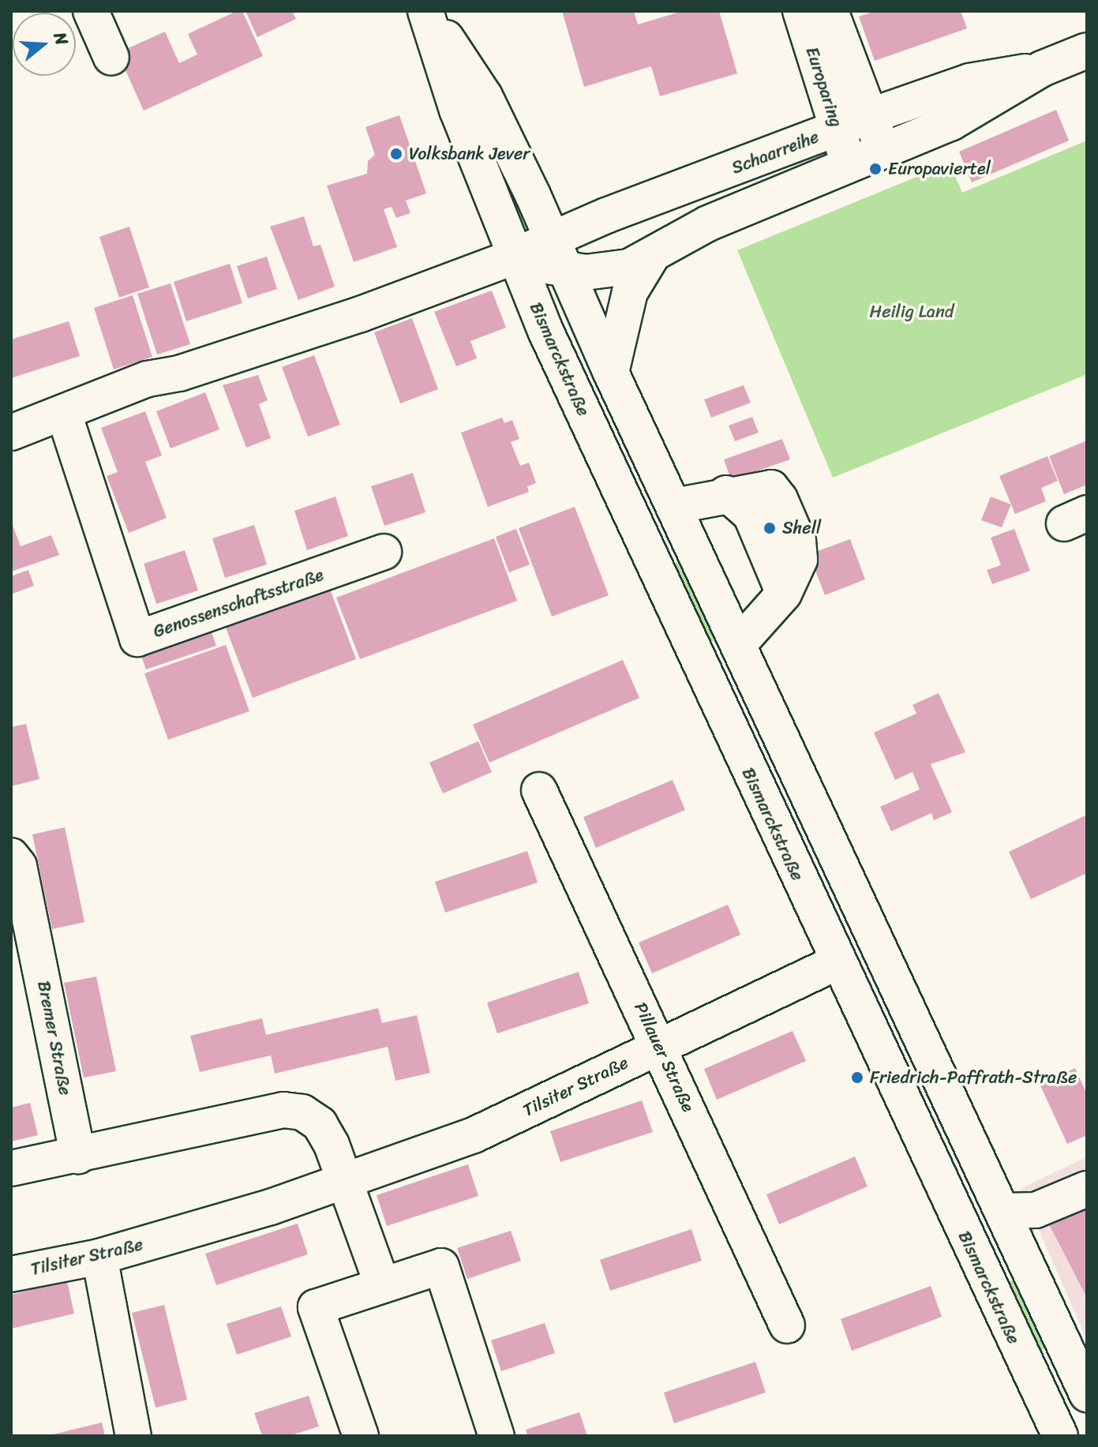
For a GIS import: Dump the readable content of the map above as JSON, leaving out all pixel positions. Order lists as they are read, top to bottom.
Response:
{
  "streets": {
    "main road": [
      "Europaring",
      "Schaarreihe",
      "Bismarckstraße",
      "Genossenschaftsstraße",
      "Bremer Straße",
      "Pillauer Straße",
      "Tilsiter Straße"
    ]
  },
  "crossings": [
    ["Europaring", "Schaarreihe"],
    ["Schaarreihe", "Bismarckstraße"],
    ["Bismarckstraße", "Tilsiter Straße"],
    ["Pillauer Straße", "Tilsiter Straße"]
  ],
  "parks": ["Heilig Land"],
  "places": [
    "Volksbank Jever",
    "Europaviertel",
    "Shell",
    "Friedrich-Paffrath-Straße"
  ],
  "north": "right"
}
